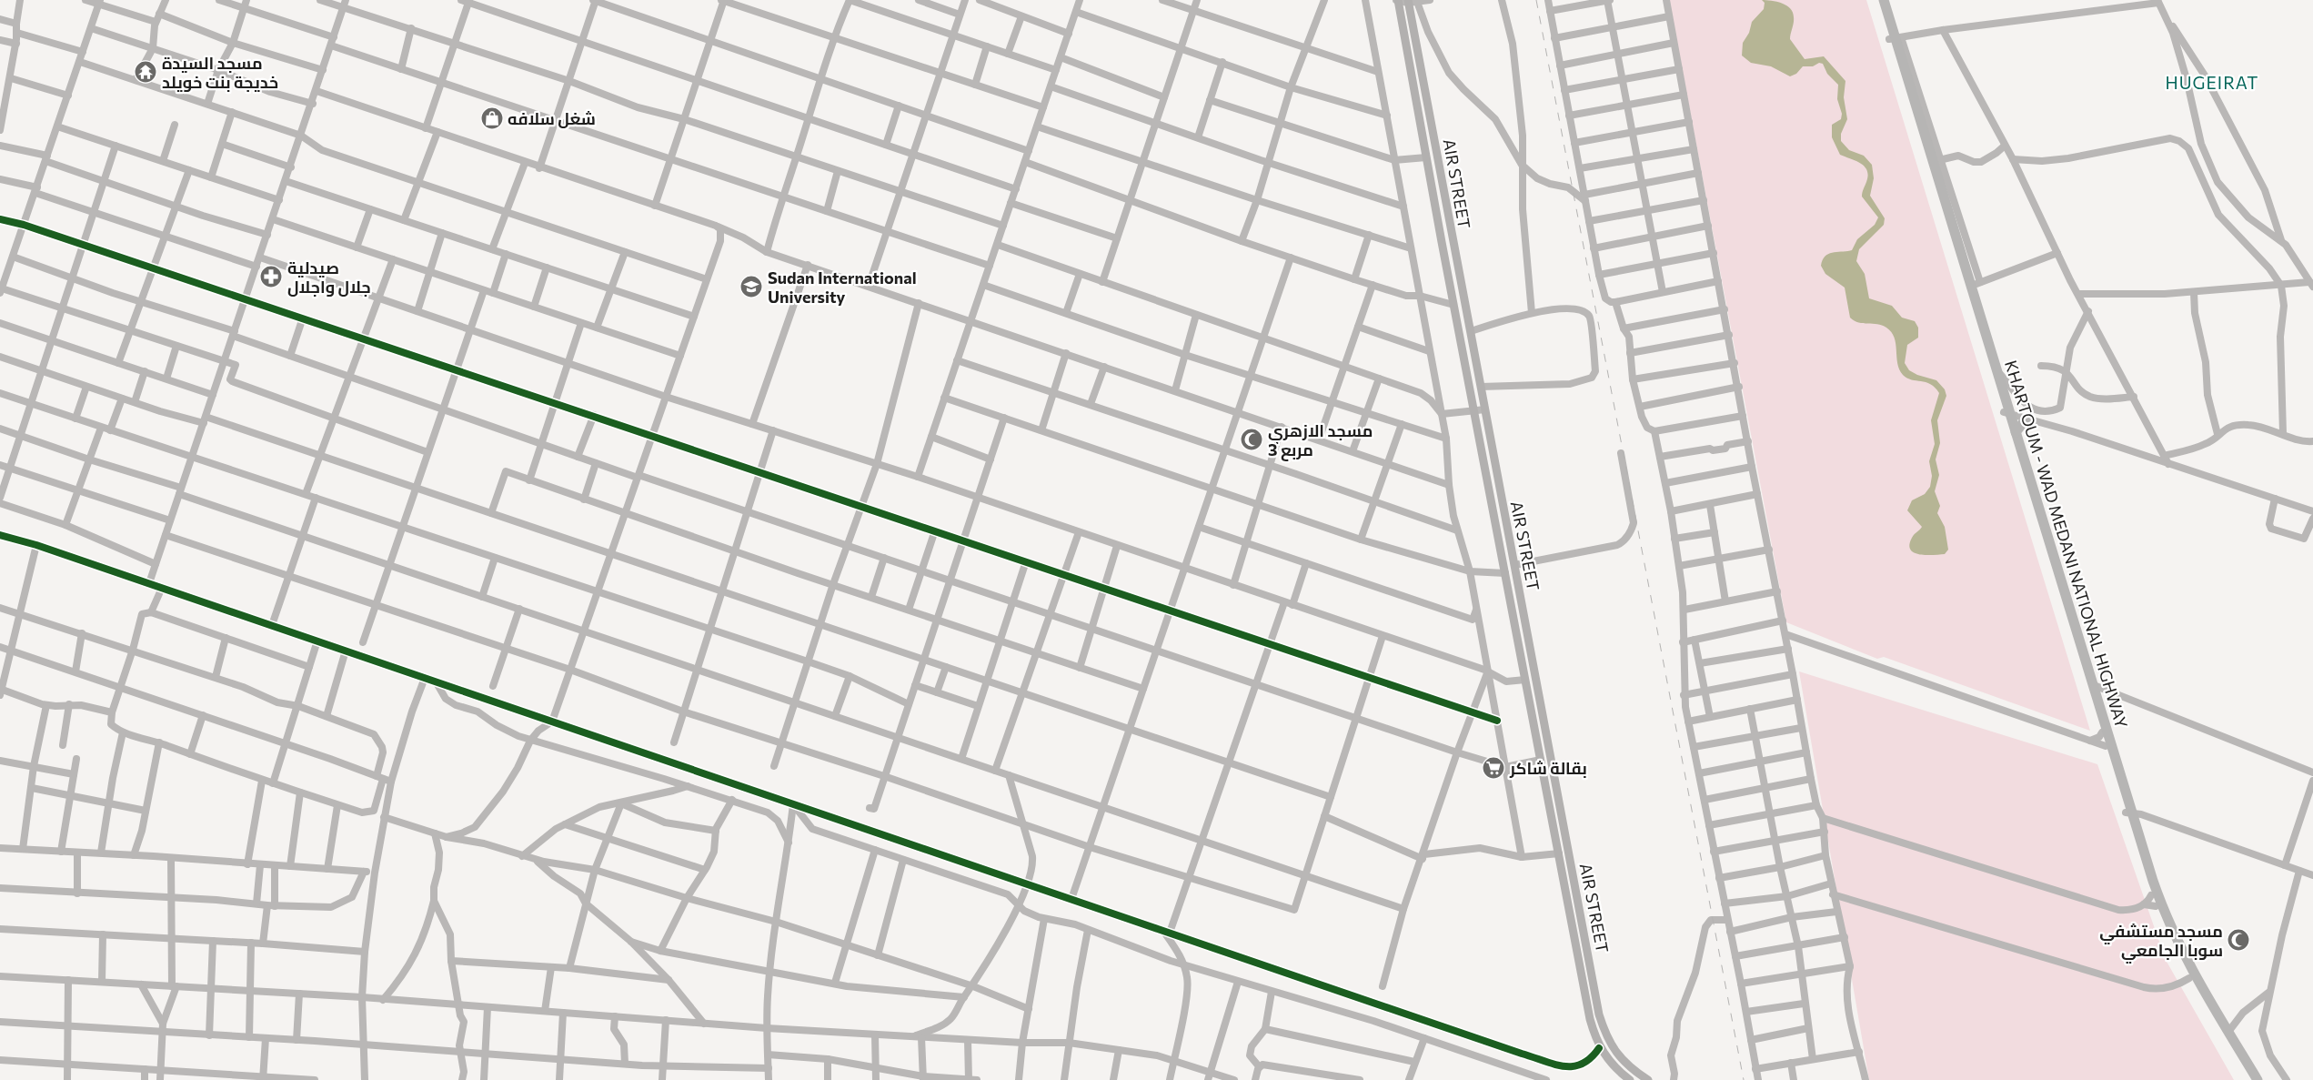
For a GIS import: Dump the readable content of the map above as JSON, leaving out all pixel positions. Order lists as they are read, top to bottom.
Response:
{
  "streets": {
    "highway": ["KHARTOUM - WAD MEDANI NATIONAL HIGHWAY"],
    "main road": ["AIR STREET"]
  },
  "districts": ["HUGEIRAT"],
  "places": {
    "temple": ["مسجد السيدة خديجة بنت خويلد"],
    "shop": ["شغل سلافه"],
    "pharmacy": ["صيدلية جلال واجلال"],
    "school or university": ["Sudan International University"],
    "mosque": ["مسجد الازهري مربع 3", "مسجد مستشفي سوبا الجامعي"],
    "supermarket": ["بقالة شاكر"]
  }
}
